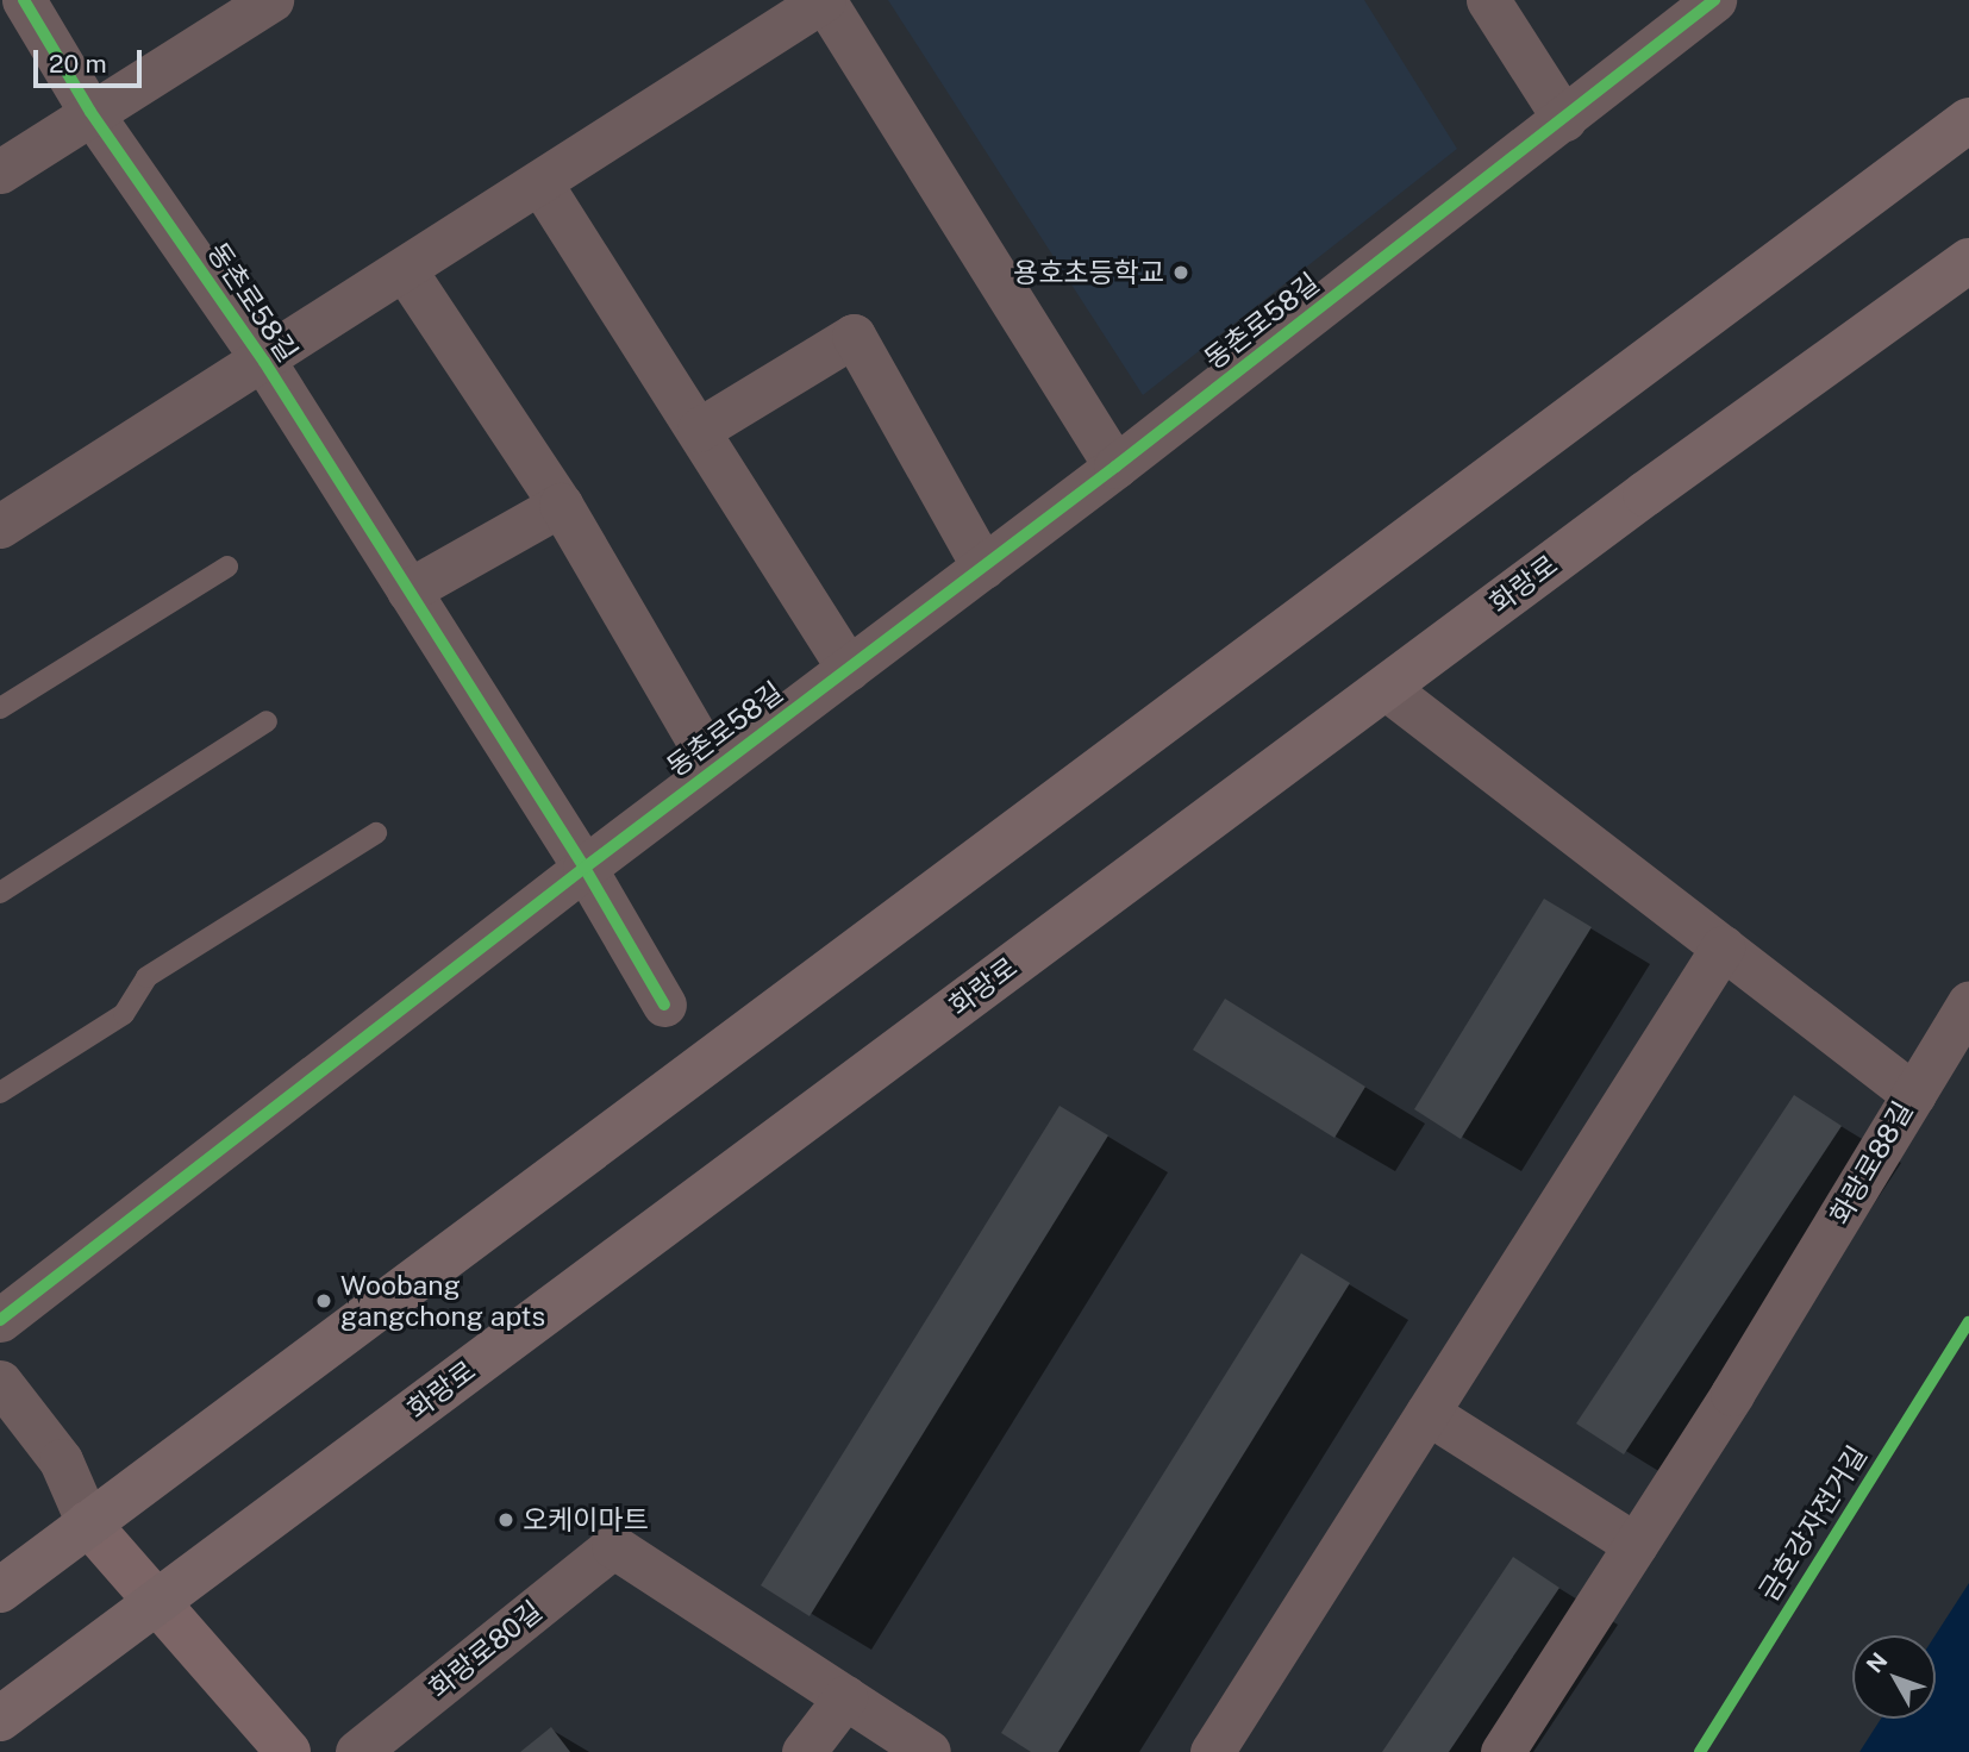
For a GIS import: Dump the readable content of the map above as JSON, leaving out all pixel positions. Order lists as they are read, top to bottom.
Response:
{
  "streets": {
    "main road": ["화랑로"],
    "street": ["동촌로58길", "화랑로88길", "화랑로80길"],
    "cycle path": ["금호강자전거길"]
  },
  "crossings": [
    ["화랑로", "화랑로88길"]
  ],
  "places": ["용호초등학교", "Woobang gangchong apts", "오케이마트"],
  "scale_bar": "20 m",
  "north": "top left"
}
